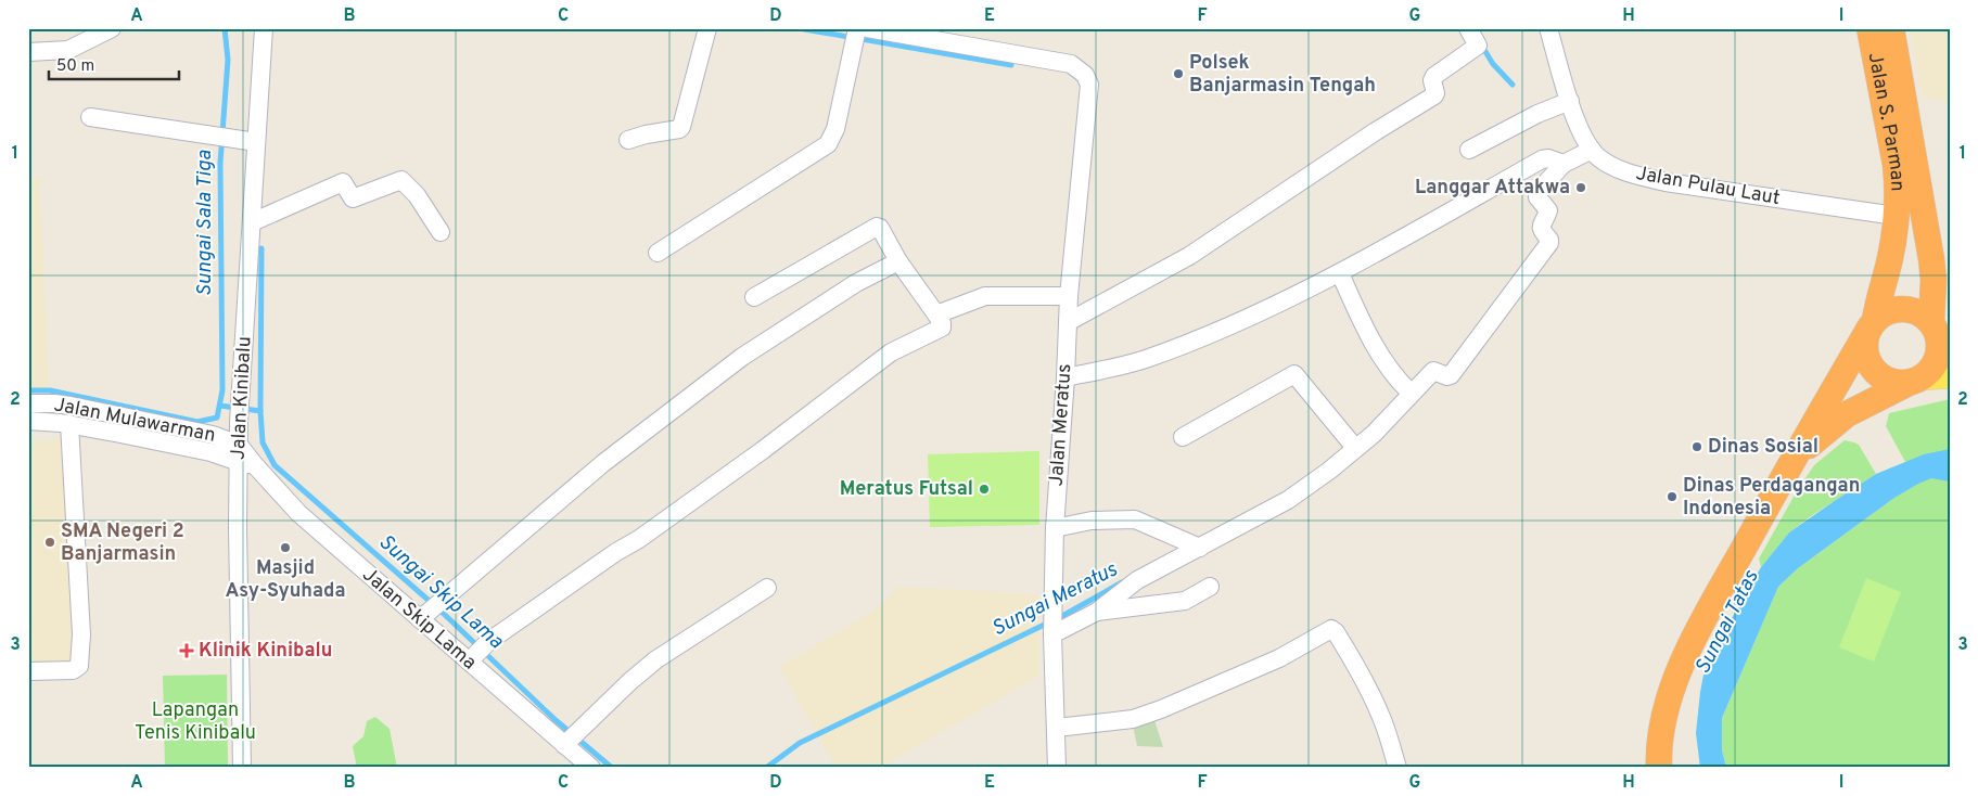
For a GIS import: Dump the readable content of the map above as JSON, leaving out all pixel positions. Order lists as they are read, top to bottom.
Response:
{
  "streets": {
    "highway": ["Jalan S. Parman"],
    "street": [
      "Jalan Pulau Laut",
      "Jalan Kinibalu",
      "Jalan Mulawarman",
      "Jalan Meratus",
      "Jalan Skip Lama"
    ]
  },
  "crossings": [
    ["Jalan S. Parman", "Jalan Pulau Laut"],
    ["Jalan Kinibalu", "Jalan Mulawarman"],
    ["Jalan Kinibalu", "Jalan Skip Lama"],
    ["Jalan Mulawarman", "Jalan Skip Lama"]
  ],
  "water": [
    "Sungai Sala Tiga",
    "Sungai Skip Lama",
    "Sungai Meratus",
    "Sungai Tatas"
  ],
  "parks": ["Lapangan Tenis Kinibalu"],
  "places": {
    "other": [
      "Polsek Banjarmasin Tengah",
      "Langgar Attakwa",
      "Dinas Sosial",
      "Meratus Futsal",
      "Dinas Perdagangan Indonesia",
      "SMA Negeri 2 Banjarmasin",
      "Masjid Asy-Syuhada"
    ],
    "health": ["Klinik Kinibalu"]
  },
  "scale_bar": "50 m",
  "grid": {
    "columns": [
      "A",
      "B",
      "C",
      "D",
      "E",
      "F",
      "G",
      "H",
      "I"
    ],
    "rows": ["1", "2", "3"]
  }
}
